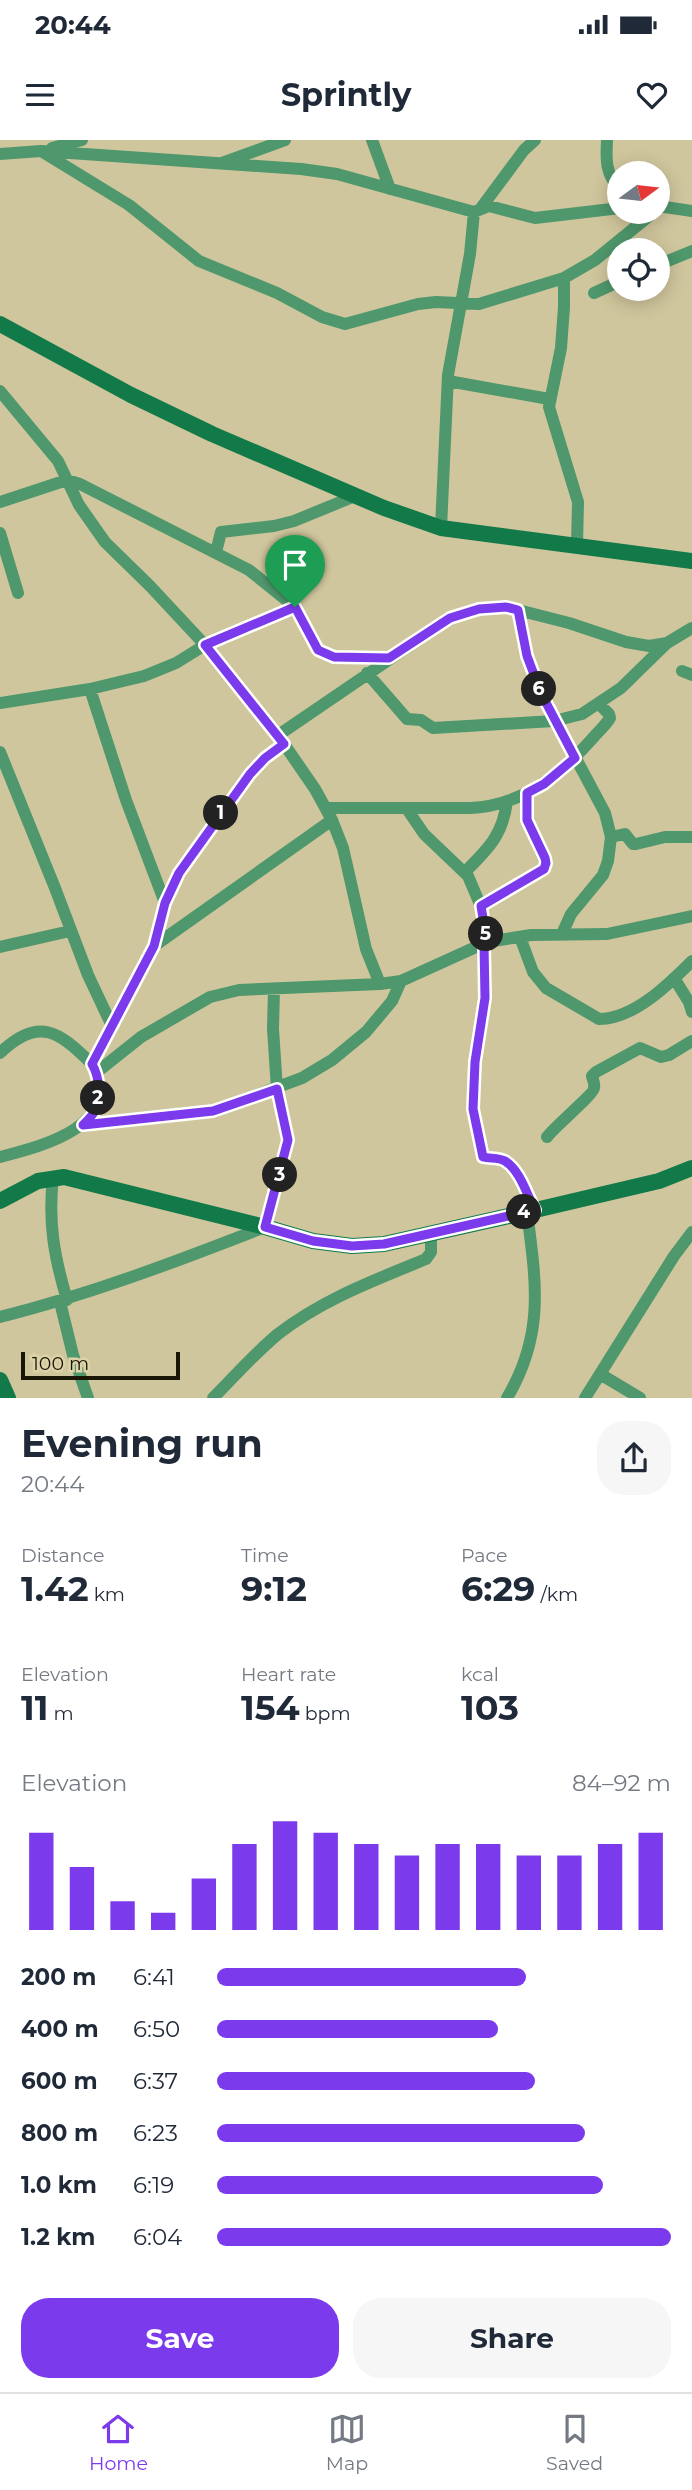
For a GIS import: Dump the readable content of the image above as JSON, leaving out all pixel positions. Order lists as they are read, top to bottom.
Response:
{
  "scale_bar": "100 m",
  "north": "right",
  "page": {
    "status": "20:44",
    "header": "Sprintly",
    "pins": [
      "6",
      "1",
      "5",
      "2",
      "3",
      "4"
    ],
    "scale": "100 m",
    "heading": ["Evening run", "20:44"],
    "stats": [
      ["Distance", "1.42 km"],
      ["Time", "9:12"],
      ["Pace", "6:29 /km"],
      ["Elevation", "11 m"],
      ["Heart rate", "154 bpm"],
      ["kcal", "103"]
    ],
    "chart": ["Elevation", "84–92 m"],
    "list": [
      {
        "name": "200 m",
        "note": "6:41"
      },
      {
        "name": "400 m",
        "note": "6:50"
      },
      {
        "name": "600 m",
        "note": "6:37"
      },
      {
        "name": "800 m",
        "note": "6:23"
      },
      {
        "name": "1.0 km",
        "note": "6:19"
      },
      {
        "name": "1.2 km",
        "note": "6:04"
      }
    ],
    "buttons": ["Save", "Share"],
    "tabs": ["Home", "Map", "Saved"]
  }
}
